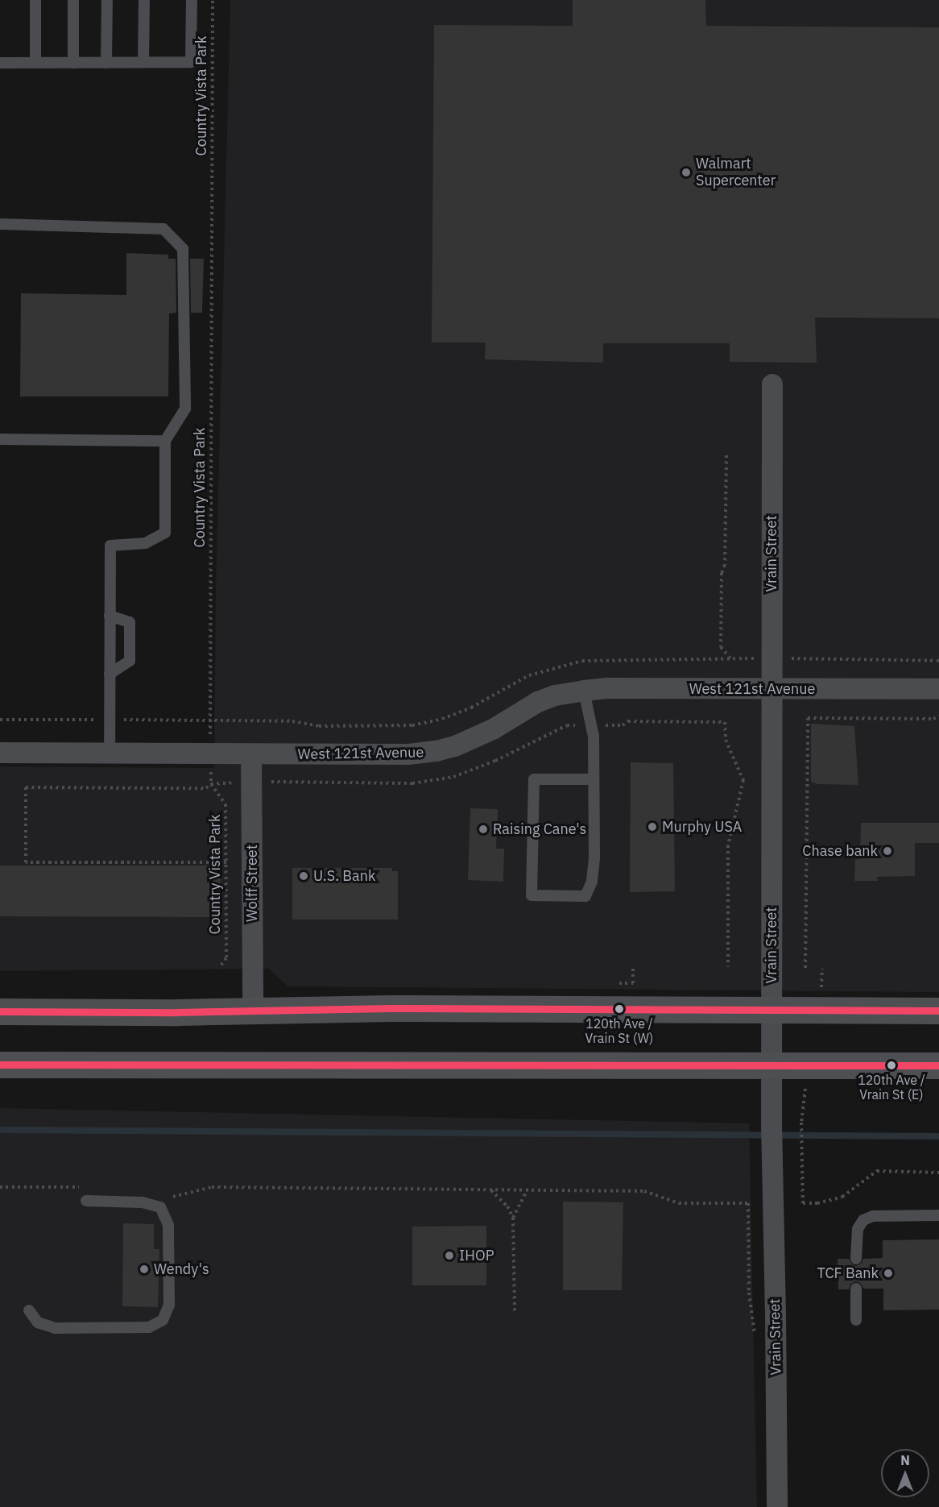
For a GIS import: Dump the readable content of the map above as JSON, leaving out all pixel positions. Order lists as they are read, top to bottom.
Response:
{
  "streets": {
    "street": ["Vrain Street", "West 121st Avenue", "Wolff Street"],
    "path": ["Country Vista Park"]
  },
  "crossings": [
    ["Country Vista Park", "West 121st Avenue"],
    ["Vrain Street", "West 121st Avenue"],
    ["West 121st Avenue", "Wolff Street"]
  ],
  "places": [
    "Walmart Supercenter",
    "Murphy USA",
    "Raising Cane's",
    "Chase bank",
    "U.S. Bank",
    "120th Ave / Vrain St (W)",
    "120th Ave / Vrain St (E)",
    "IHOP",
    "Wendy's",
    "TCF Bank"
  ],
  "north": "top"
}
